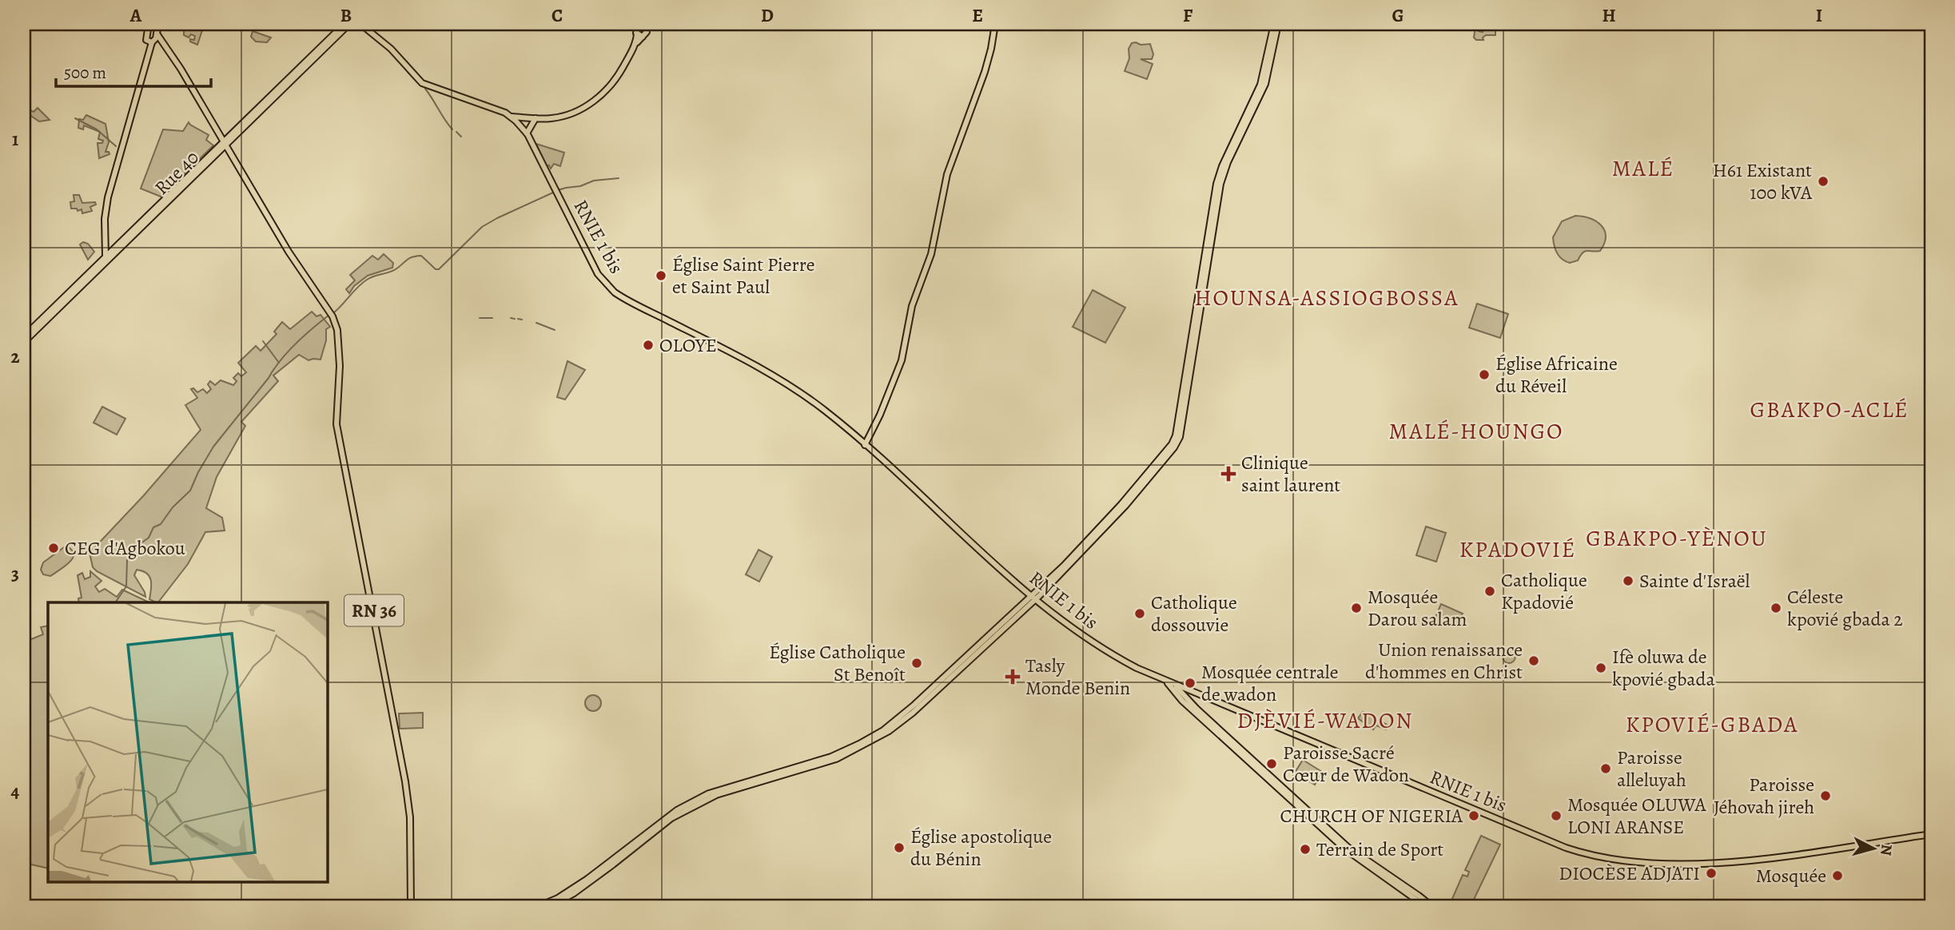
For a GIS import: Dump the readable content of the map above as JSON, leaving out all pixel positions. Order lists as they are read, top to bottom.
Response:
{
  "streets": {
    "main road": ["Rue 40", "RNIE 1 bis", "RN 36"]
  },
  "crossings": [
    ["Rue 40", "RN 36"]
  ],
  "districts": [
    "MALÉ",
    "HOUNSA-ASSIOGBOSSA",
    "GBAKPO-ACLÉ",
    "MALÉ-HOUNGO",
    "GBAKPO-YÈNOU",
    "KPADOVIÉ",
    "DJÈVIÉ-WADON",
    "KPOVIÉ-GBADA"
  ],
  "places": {
    "other": [
      "H61 Existant 100 kVA",
      "Église Saint Pierre et Saint Paul",
      "OLOYE",
      "Église Africaine du Réveil",
      "CEG d'Agbokou",
      "Sainte d'Israël",
      "Catholique Kpadovié",
      "Mosquée Darou salam",
      "Céleste kpovié gbada 2",
      "Catholique dossouvie",
      "Union renaissance d'hommes en Christ",
      "Église Catholique St Benoît",
      "Ifè oluwa de kpovié gbada",
      "Mosquée centrale de wadon",
      "Paroisse Sacré Cœur de Wadon",
      "Paroisse alleluyah",
      "Paroisse Jéhovah jireh",
      "CHURCH OF NIGERIA",
      "Mosquée OLUWA LONI ARANSE",
      "Église apostolique du Bénin",
      "Terrain de Sport",
      "DIOCÈSE ADJATI",
      "Mosquée"
    ],
    "health": ["Clinique saint laurent", "Tasly Monde Benin"]
  },
  "scale_bar": "500 m",
  "north": "right",
  "grid": {
    "columns": [
      "A",
      "B",
      "C",
      "D",
      "E",
      "F",
      "G",
      "H",
      "I"
    ],
    "rows": [
      "1",
      "2",
      "3",
      "4"
    ]
  }
}
